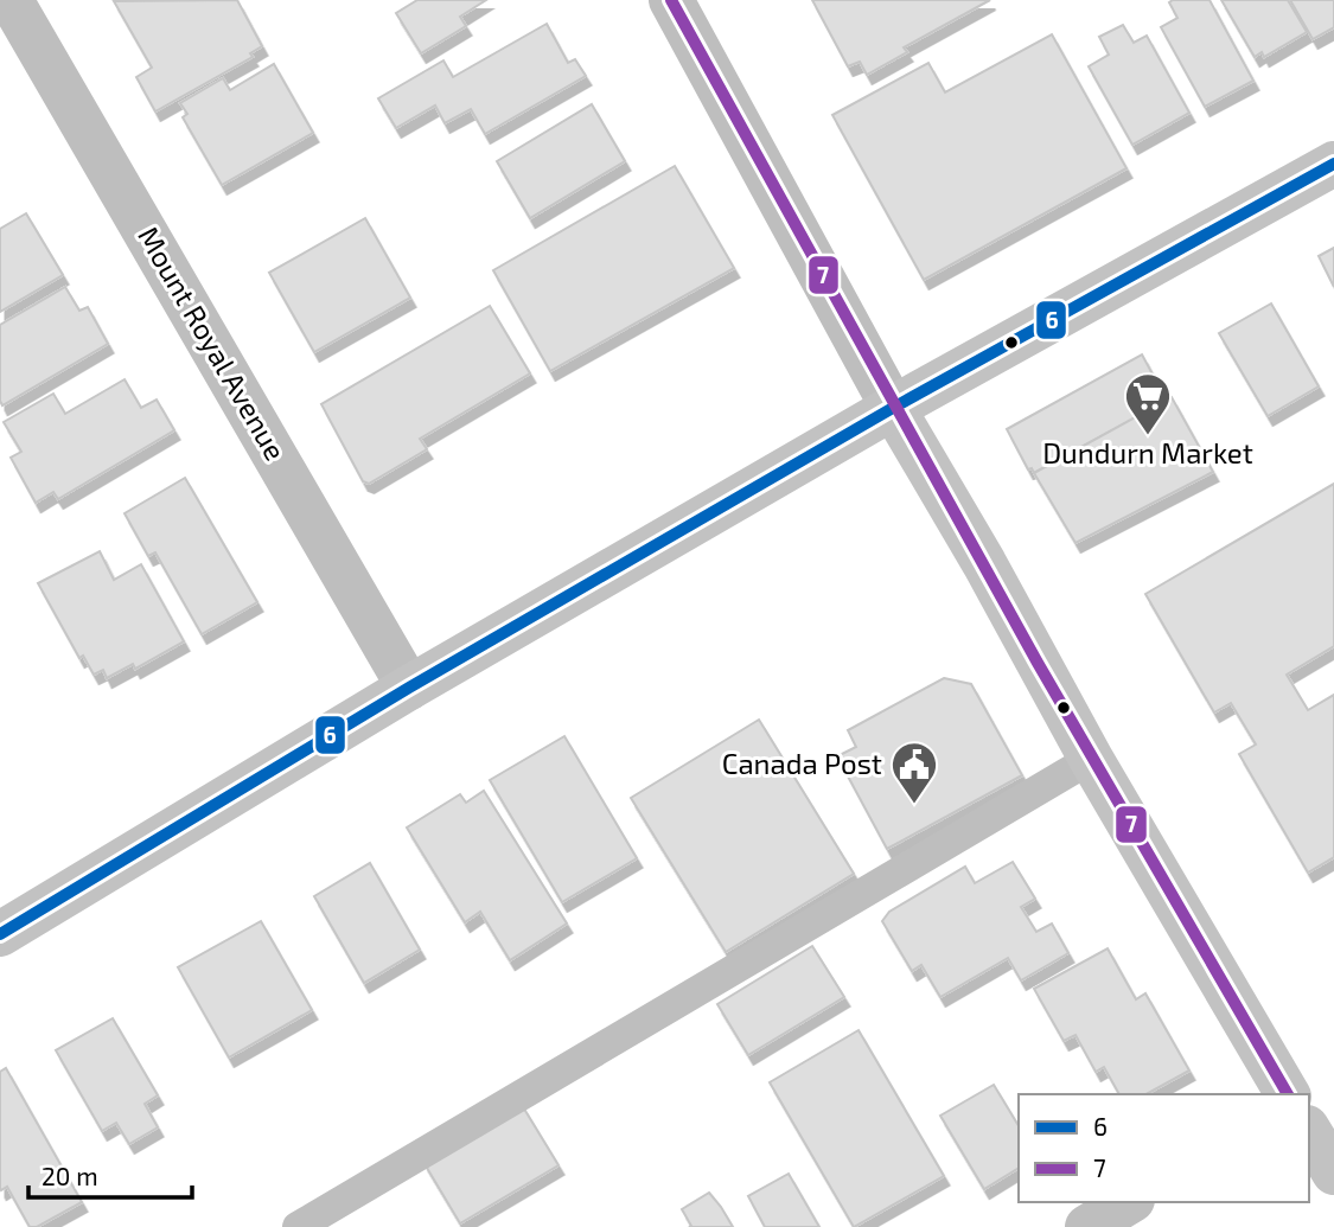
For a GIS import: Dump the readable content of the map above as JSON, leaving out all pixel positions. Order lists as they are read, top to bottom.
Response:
{
  "streets": {
    "street": ["Mount Royal Avenue"]
  },
  "places": {
    "supermarket": ["Dundurn Market"],
    "public building": ["Canada Post"]
  },
  "lines": ["transit line 7", "transit line 6"],
  "legend": ["6", "7"],
  "scale_bar": "20 m"
}
